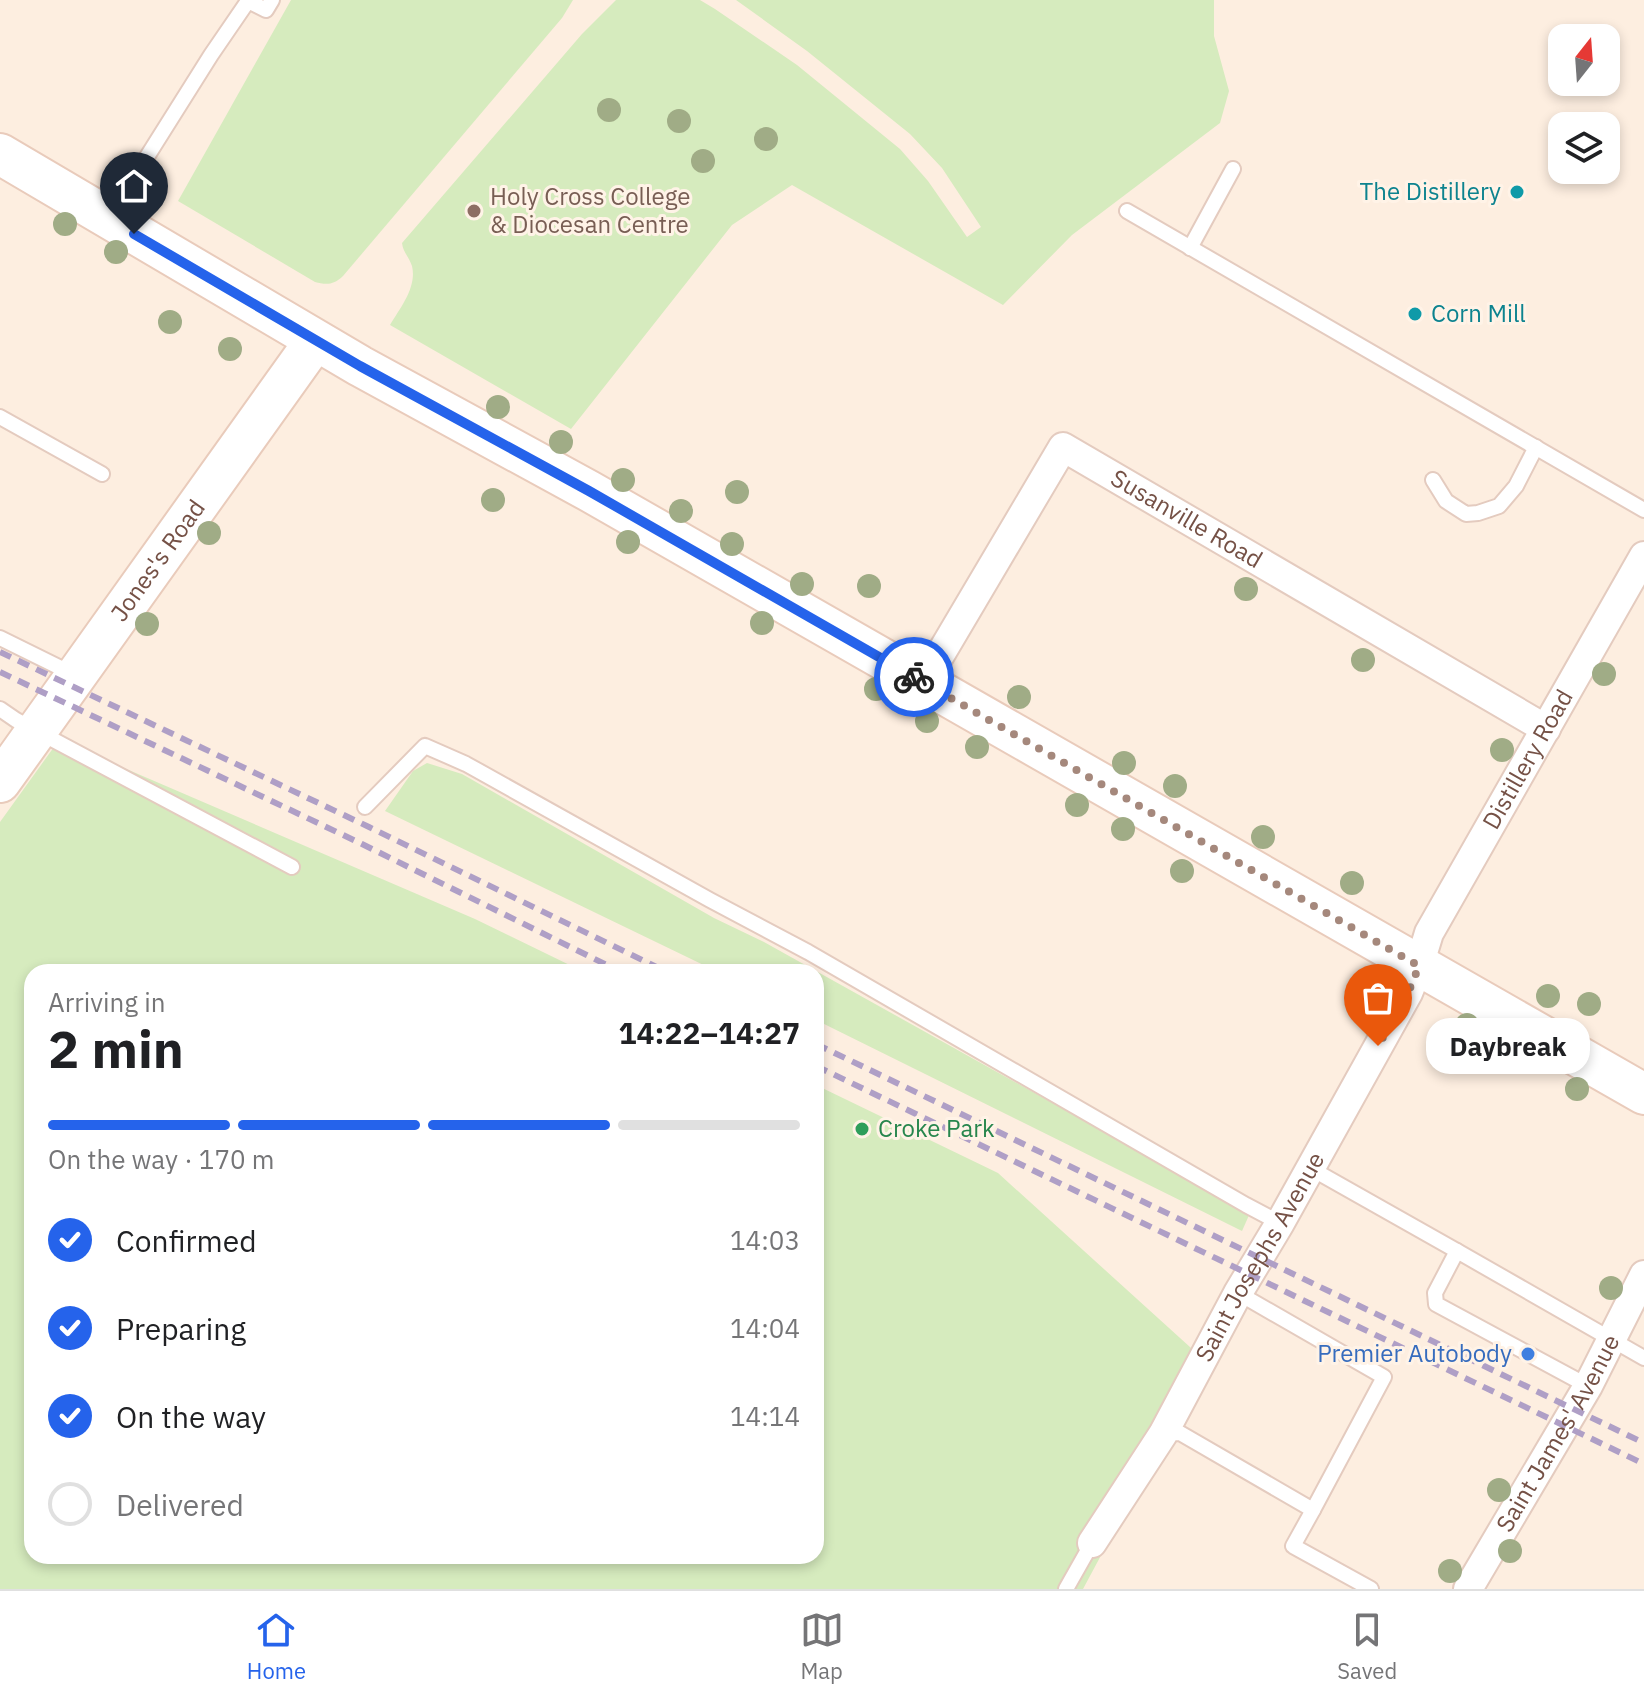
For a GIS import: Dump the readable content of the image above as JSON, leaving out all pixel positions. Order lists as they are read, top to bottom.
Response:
{
  "streets": {
    "main road": ["Jones's Road"],
    "street": [
      "Susanville Road",
      "Distillery Road",
      "Saint Josephs Avenue",
      "Saint James' Avenue"
    ]
  },
  "crossings": [
    ["Susanville Road", "Distillery Road"],
    ["Distillery Road", "Saint Josephs Avenue"]
  ],
  "places": [
    "The Distillery",
    "Holy Cross College & Diocesan Centre",
    "Corn Mill",
    "Daybreak",
    "Croke Park",
    "Premier Autobody"
  ],
  "north": "top",
  "page": {
    "heading": ["2 min", "Arriving in", "14:22–14:27"],
    "bubble": "Daybreak",
    "bar": "On the way · 170 m",
    "list": [
      ["Confirmed", "14:03"],
      ["Preparing", "14:04"],
      ["On the way", "14:14"],
      "Delivered"
    ],
    "tabs": ["Home", "Map", "Saved"]
  }
}
